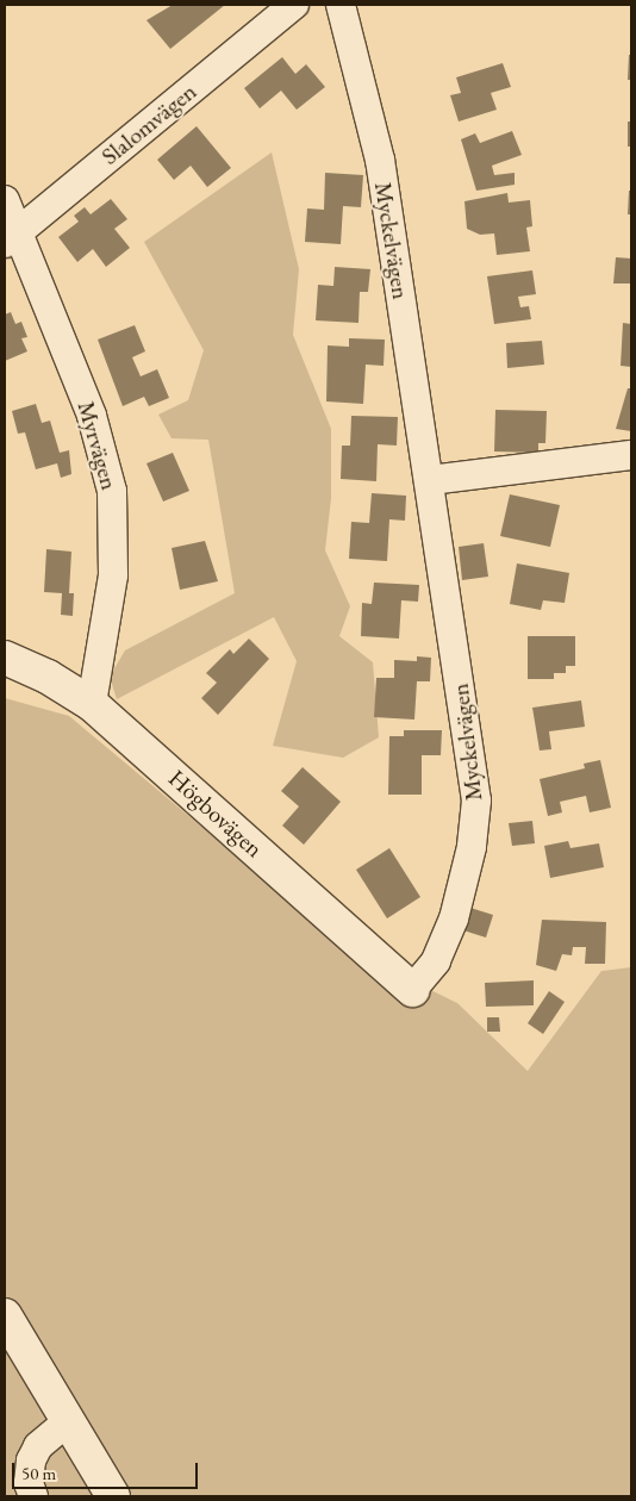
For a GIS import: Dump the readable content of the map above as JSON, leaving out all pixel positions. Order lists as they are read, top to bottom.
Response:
{
  "streets": {
    "street": [
      "Slalomvägen",
      "Myckelvägen",
      "Myrvägen",
      "Högbovägen"
    ]
  },
  "crossings": [
    ["Slalomvägen", "Myrvägen"],
    ["Myckelvägen", "Högbovägen"],
    ["Myrvägen", "Högbovägen"]
  ],
  "scale_bar": "50 m"
}
